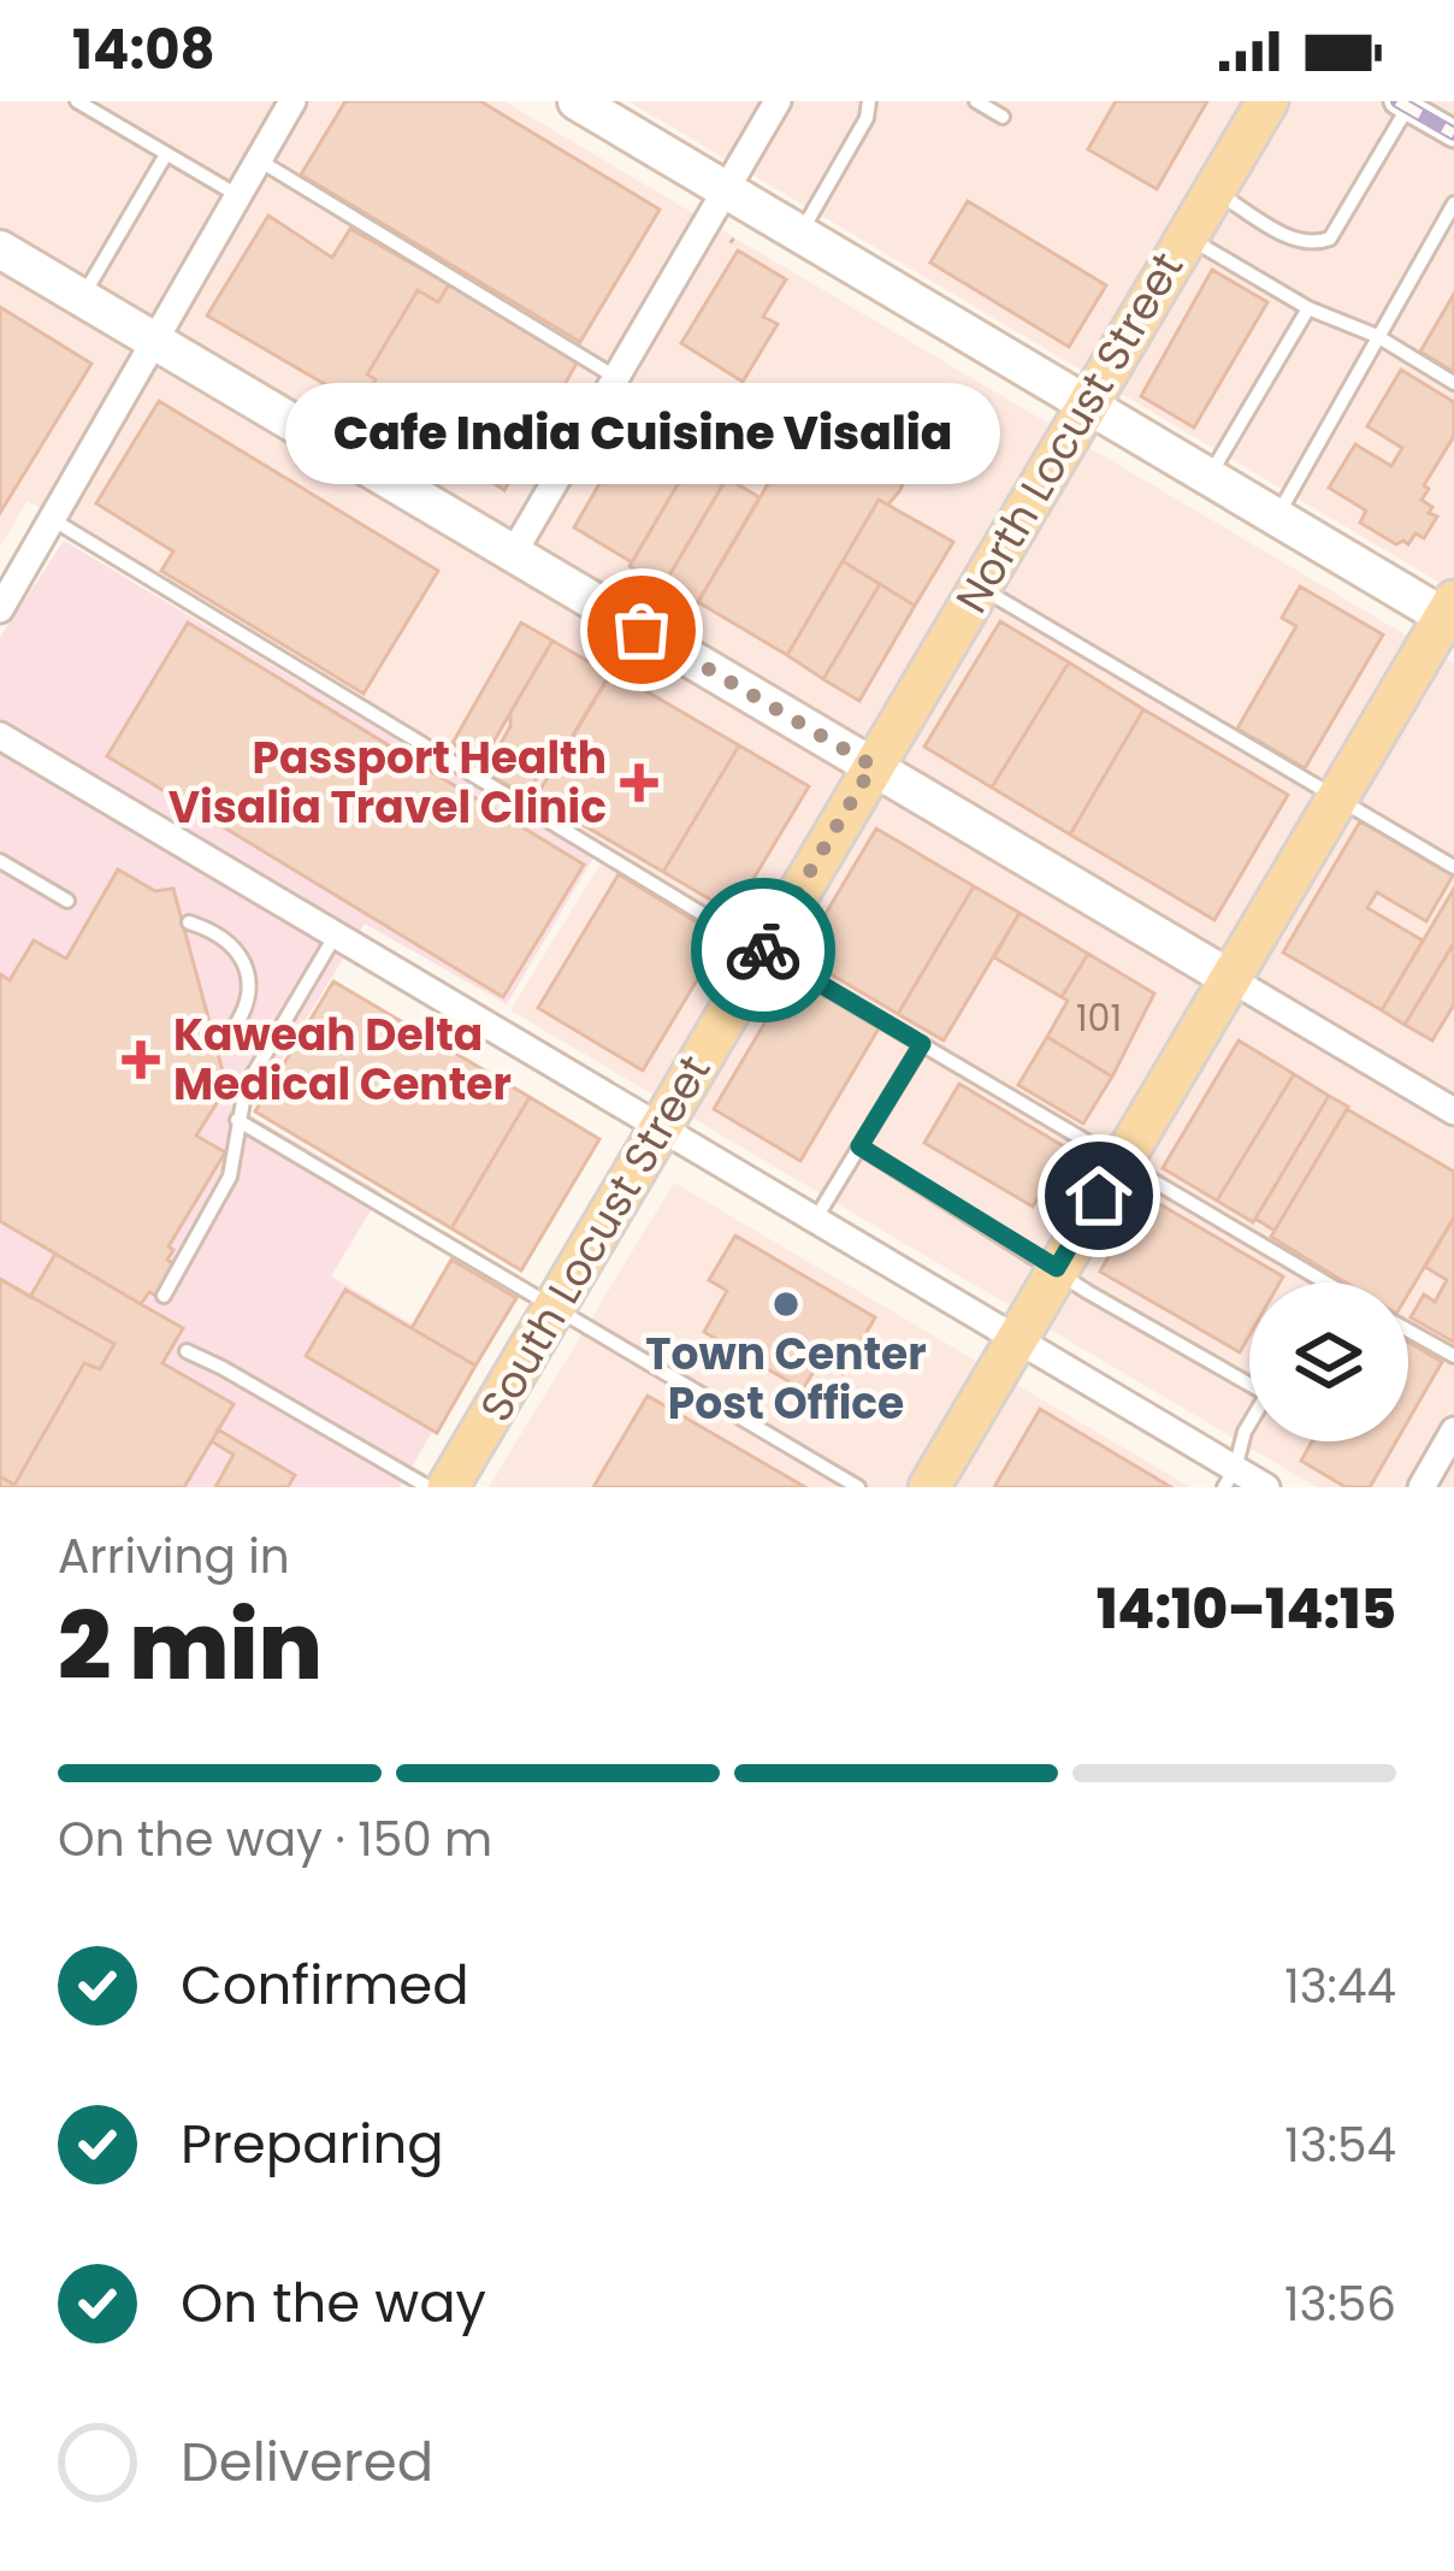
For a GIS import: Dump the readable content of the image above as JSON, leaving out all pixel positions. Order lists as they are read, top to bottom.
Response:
{
  "streets": {
    "main road": ["North Locust Street", "South Locust Street"]
  },
  "crossings": [
    ["North Locust Street", "South Locust Street"]
  ],
  "places": {
    "other": ["Cafe India Cuisine Visalia", "Town Center Post Office"],
    "health": ["Passport Health Visalia Travel Clinic", "Kaweah Delta Medical Center"]
  },
  "house_numbers": ["101"],
  "page": {
    "status": "14:08",
    "bubble": "Cafe India Cuisine Visalia",
    "heading": ["2 min", "Arriving in", "14:10–14:15"],
    "bar": "On the way · 150 m",
    "list": [
      ["Confirmed", "13:44"],
      ["Preparing", "13:54"],
      ["On the way", "13:56"],
      "Delivered"
    ]
  }
}
